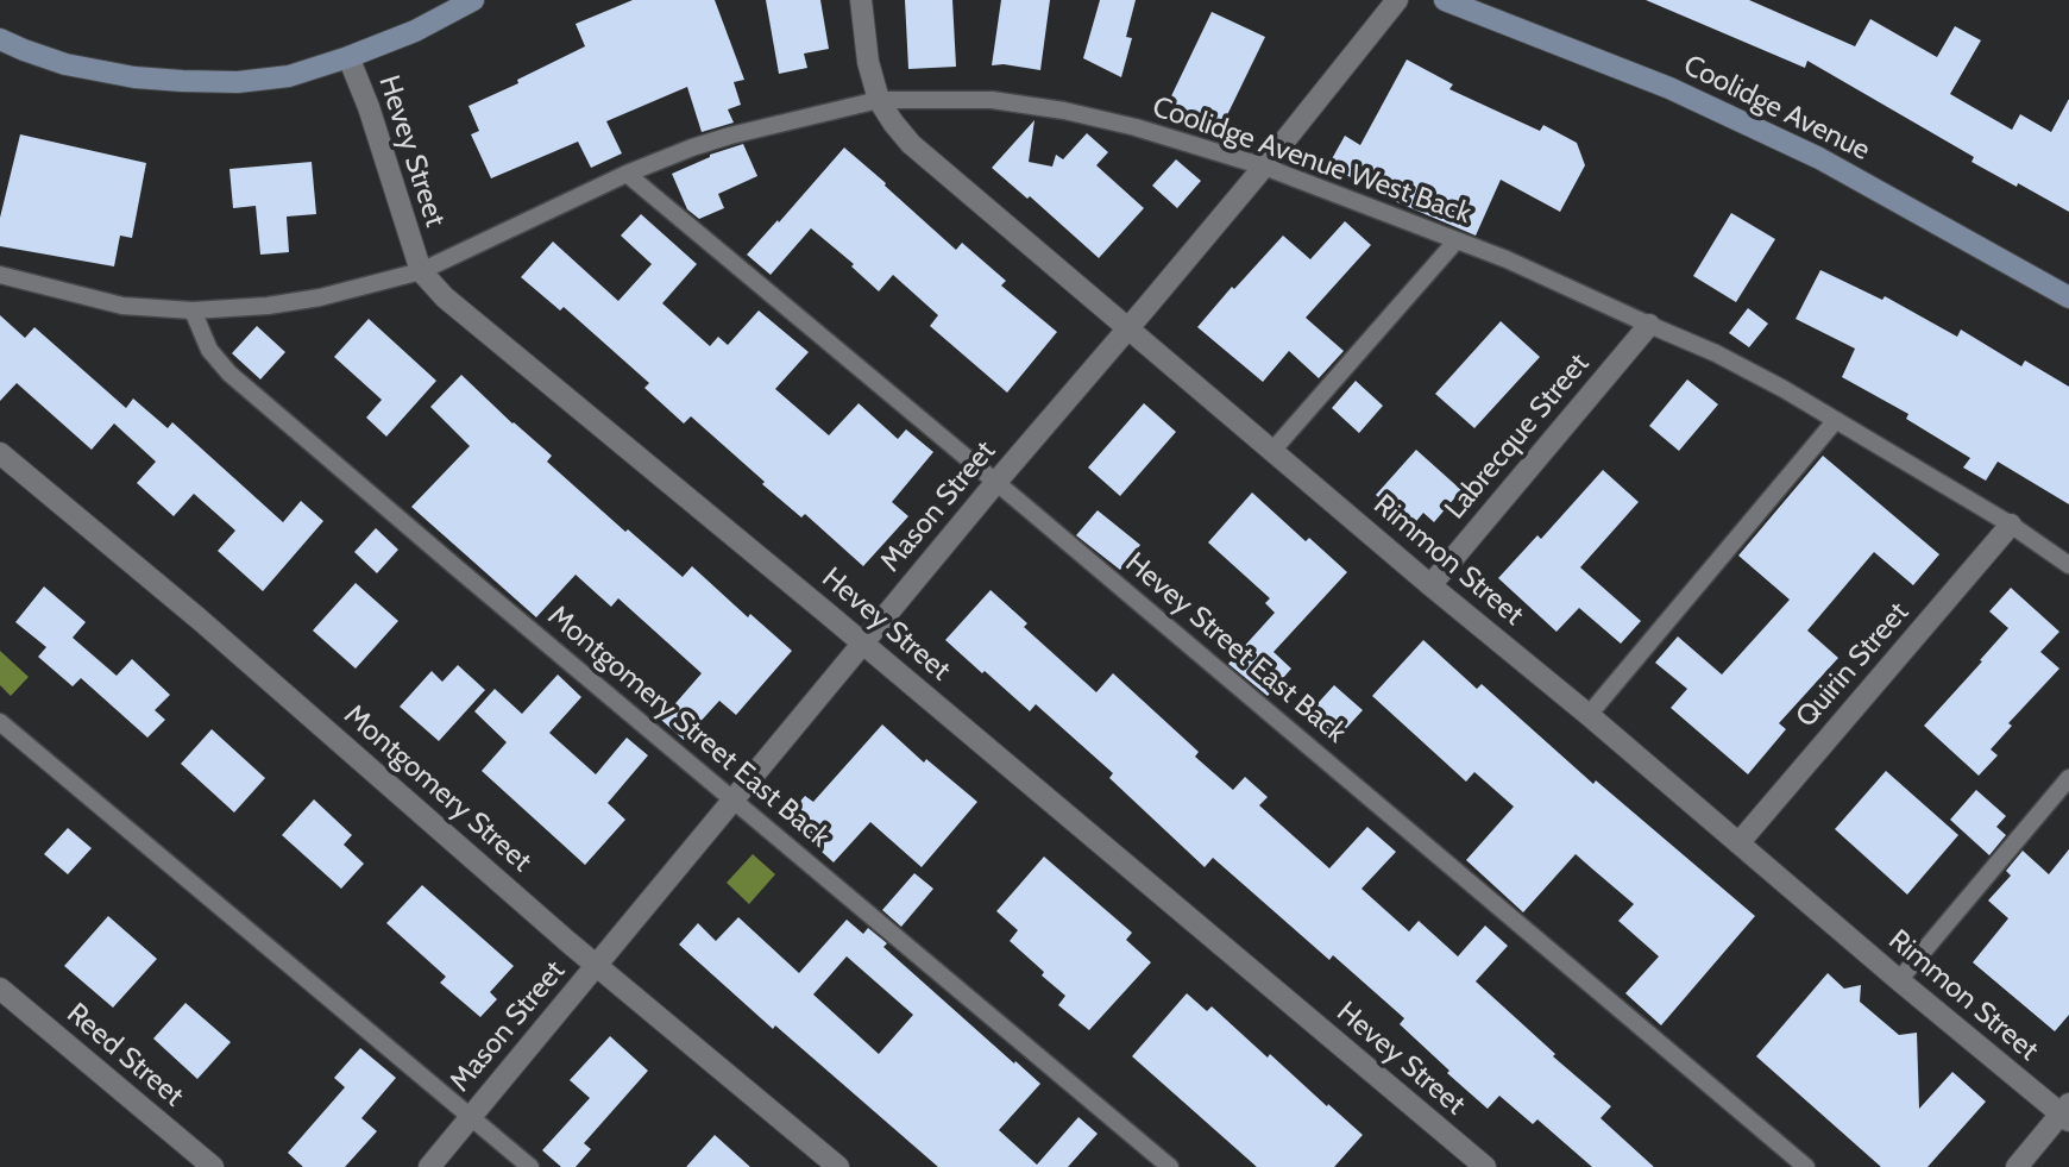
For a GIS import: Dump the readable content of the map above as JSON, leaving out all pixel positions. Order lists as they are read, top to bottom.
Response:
{
  "streets": {
    "street": [
      "Coolidge Avenue",
      "Hevey Street",
      "Labrecque Street",
      "Mason Street",
      "Rimmon Street",
      "Quirin Street",
      "Montgomery Street",
      "Reed Street"
    ],
    "lane": ["Coolidge Avenue West Back", "Hevey Street East Back", "Montgomery Street East Back"]
  },
  "crossings": [
    ["Hevey Street", "Coolidge Avenue West Back"],
    ["Hevey Street", "Mason Street"],
    ["Coolidge Avenue West Back", "Labrecque Street"],
    ["Coolidge Avenue West Back", "Mason Street"],
    ["Coolidge Avenue West Back", "Rimmon Street"],
    ["Coolidge Avenue West Back", "Hevey Street East Back"],
    ["Coolidge Avenue West Back", "Quirin Street"],
    ["Coolidge Avenue West Back", "Montgomery Street East Back"],
    ["Labrecque Street", "Rimmon Street"],
    ["Mason Street", "Rimmon Street"],
    ["Mason Street", "Hevey Street East Back"],
    ["Mason Street", "Montgomery Street East Back"],
    ["Mason Street", "Montgomery Street"],
    ["Rimmon Street", "Quirin Street"]
  ]
}
